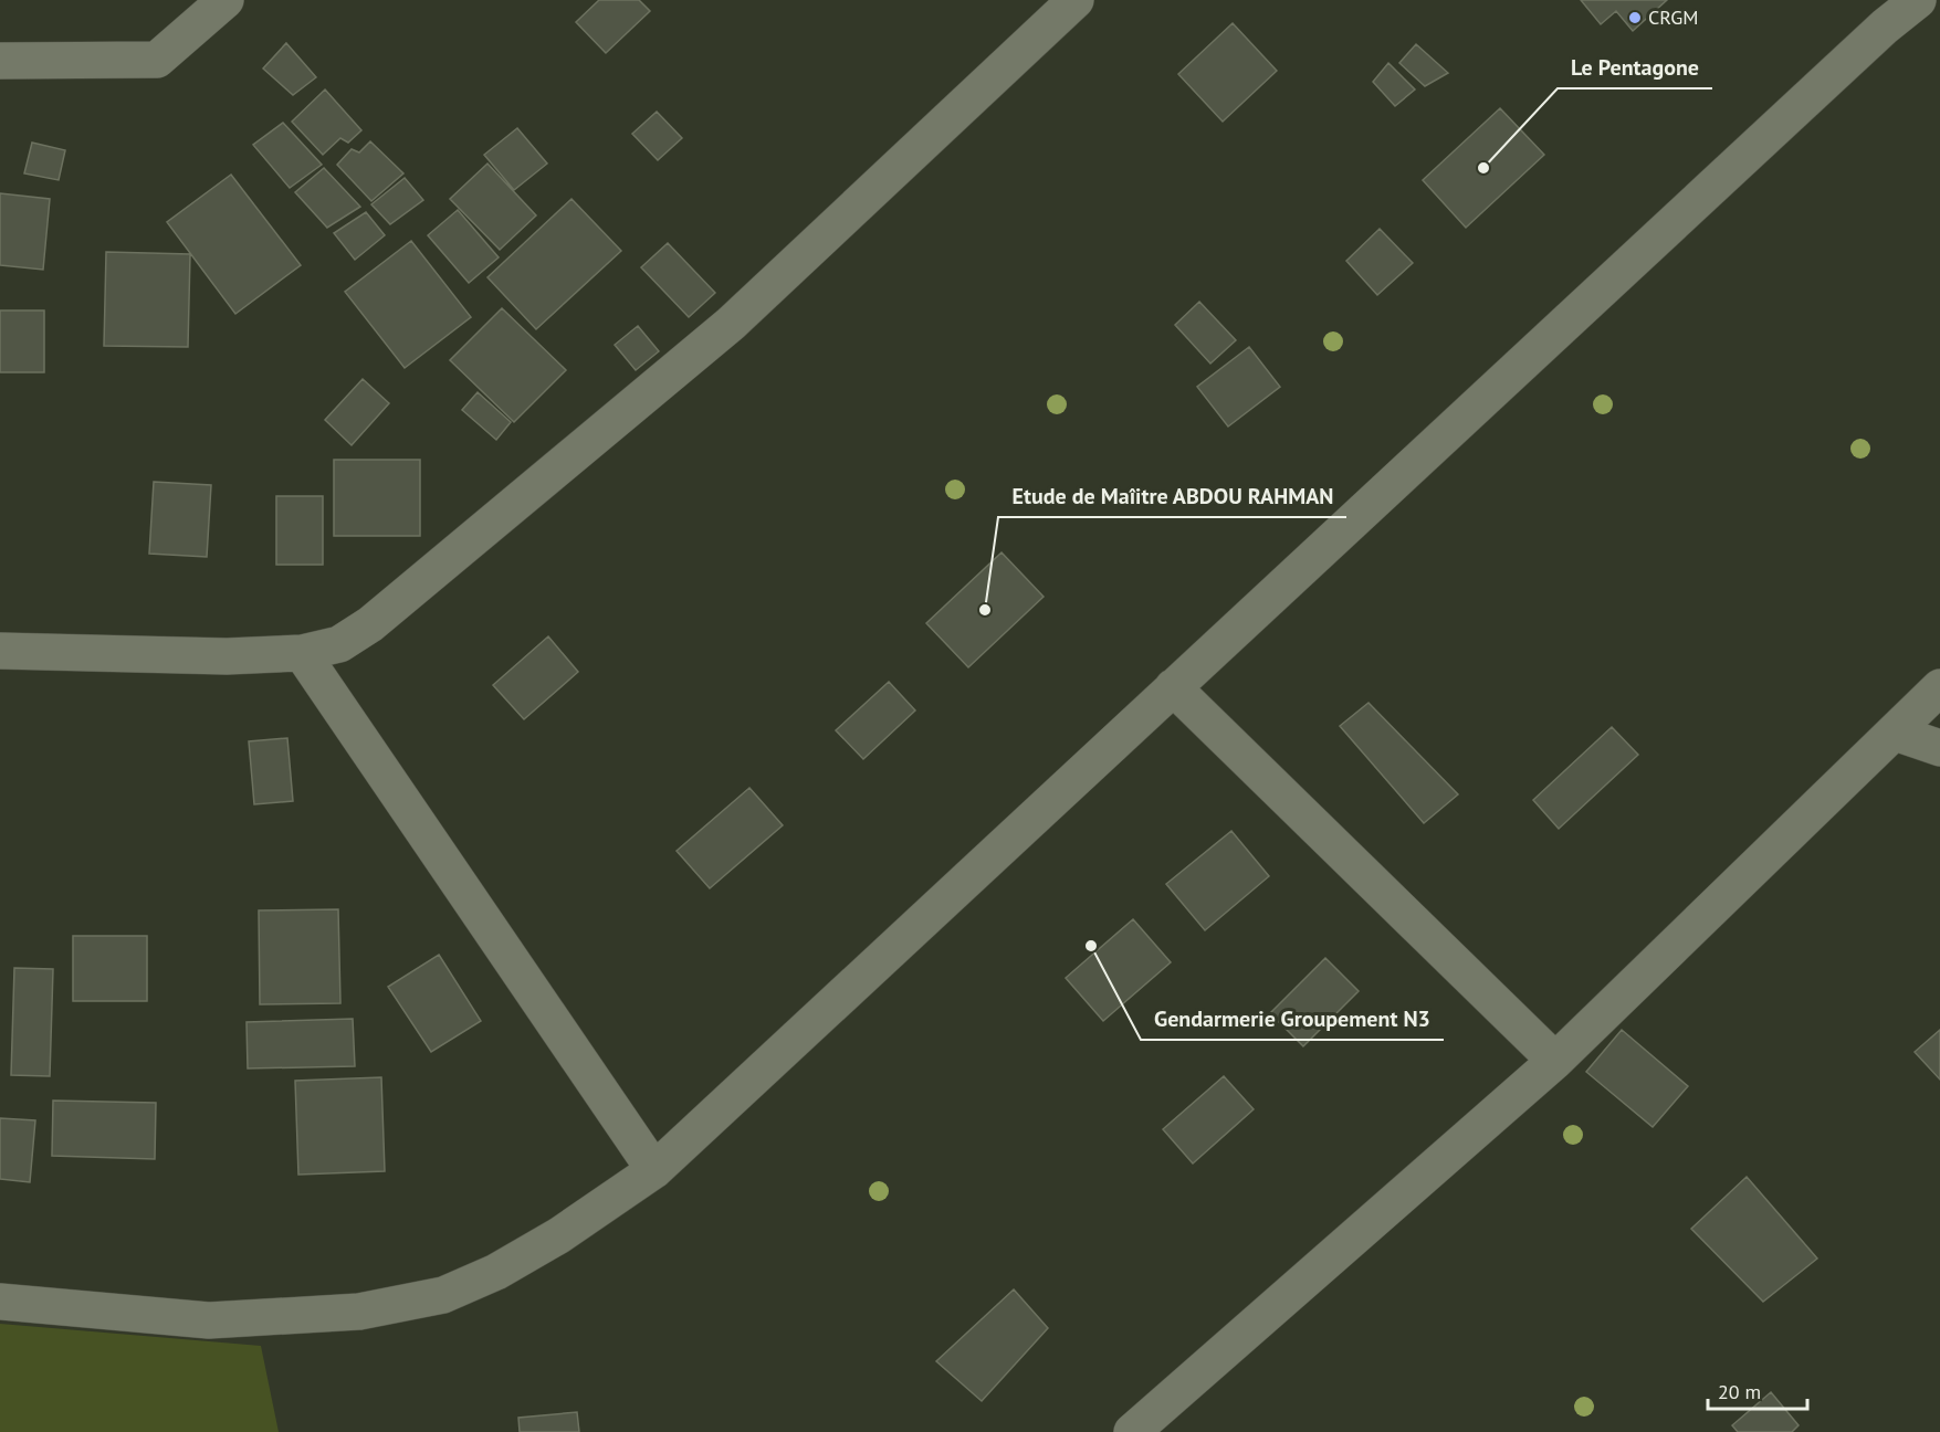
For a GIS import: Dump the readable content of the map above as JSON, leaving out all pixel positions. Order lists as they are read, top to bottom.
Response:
{
  "places": [
    "CRGM",
    "Le Pentagone",
    "Etude de Maîitre ABDOU RAHMAN",
    "Gendarmerie Groupement N3"
  ],
  "scale_bar": "20 m"
}
